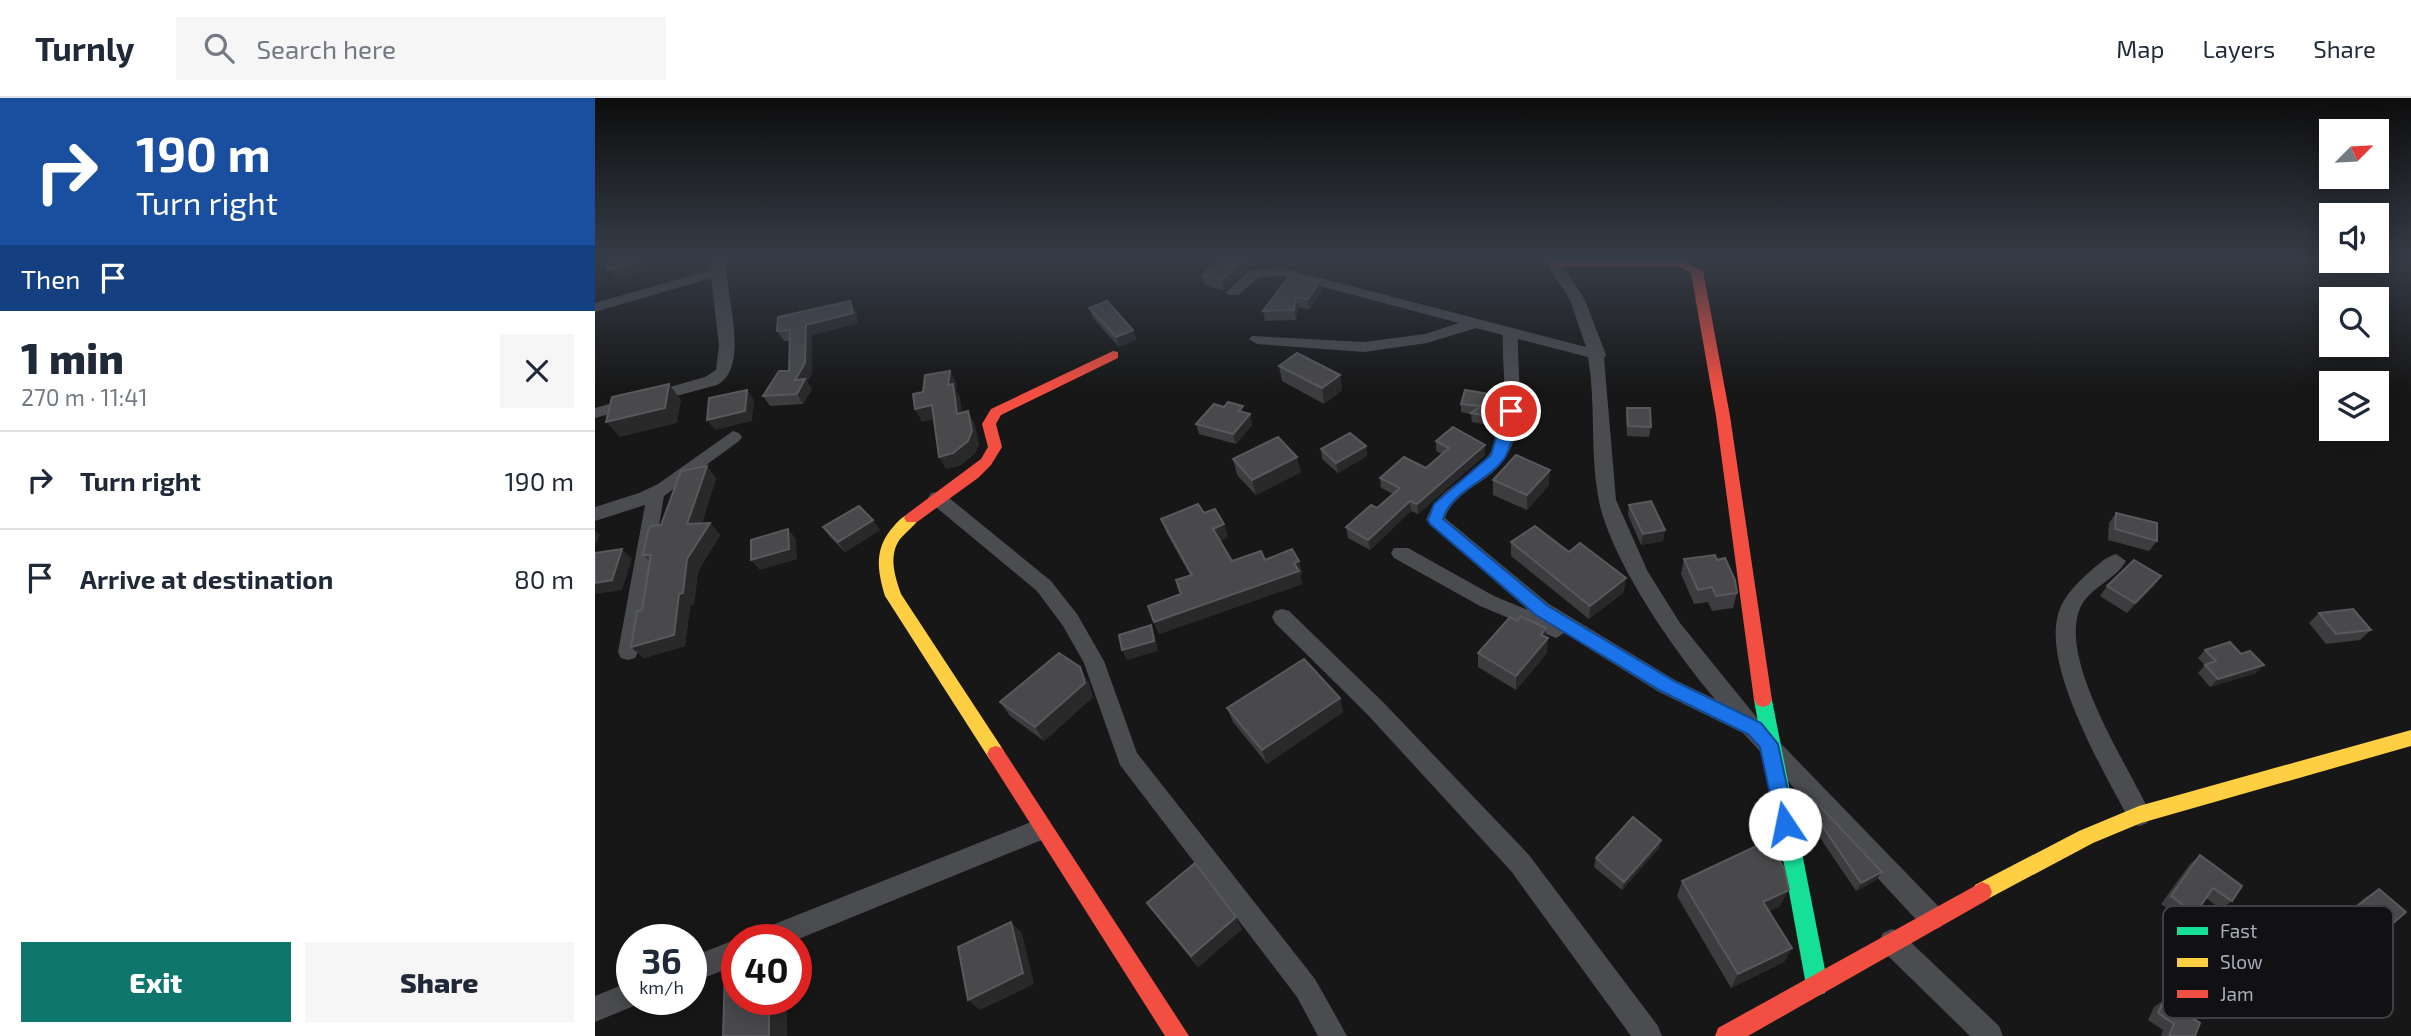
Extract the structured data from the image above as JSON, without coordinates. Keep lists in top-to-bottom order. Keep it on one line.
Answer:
{"legend":["Fast","Slow","Jam"],"north":"top right","page":{"header":"Turnly","search":"Search here","nav":["Map","Layers","Share"],"turn":["190 m","Turn right"],"then":"Then","heading":["1 min","270 m · 11:41"],"list":[{"name":"Turn right","value":"190 m"},{"name":"Arrive at destination","value":"80 m"}],"speed":"36 km/h","limit":"40","buttons":["Exit","Share"]}}
